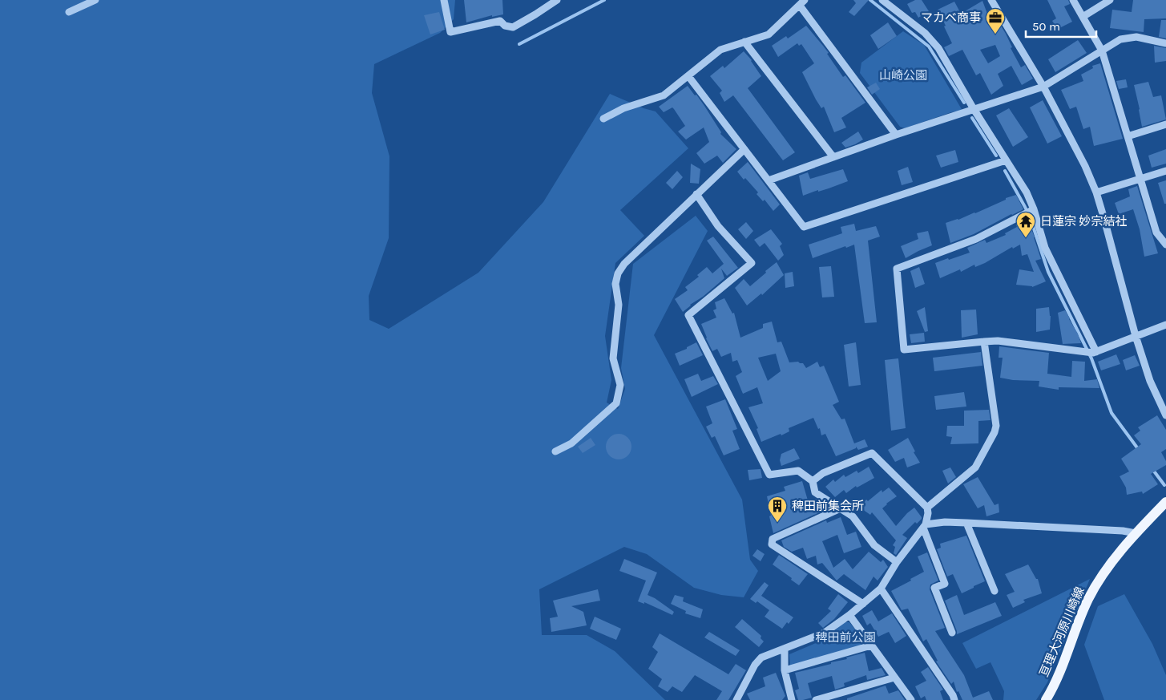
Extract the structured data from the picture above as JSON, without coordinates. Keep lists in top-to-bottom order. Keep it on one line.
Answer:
{"streets":{"main road":["亘理大河原川崎線"]},"parks":["山崎公園","稗田前公園"],"places":{"office":["マカベ商事"],"temple":["日蓮宗 妙宗結社"],"building":["稗田前集会所"]},"scale_bar":"50 m"}
